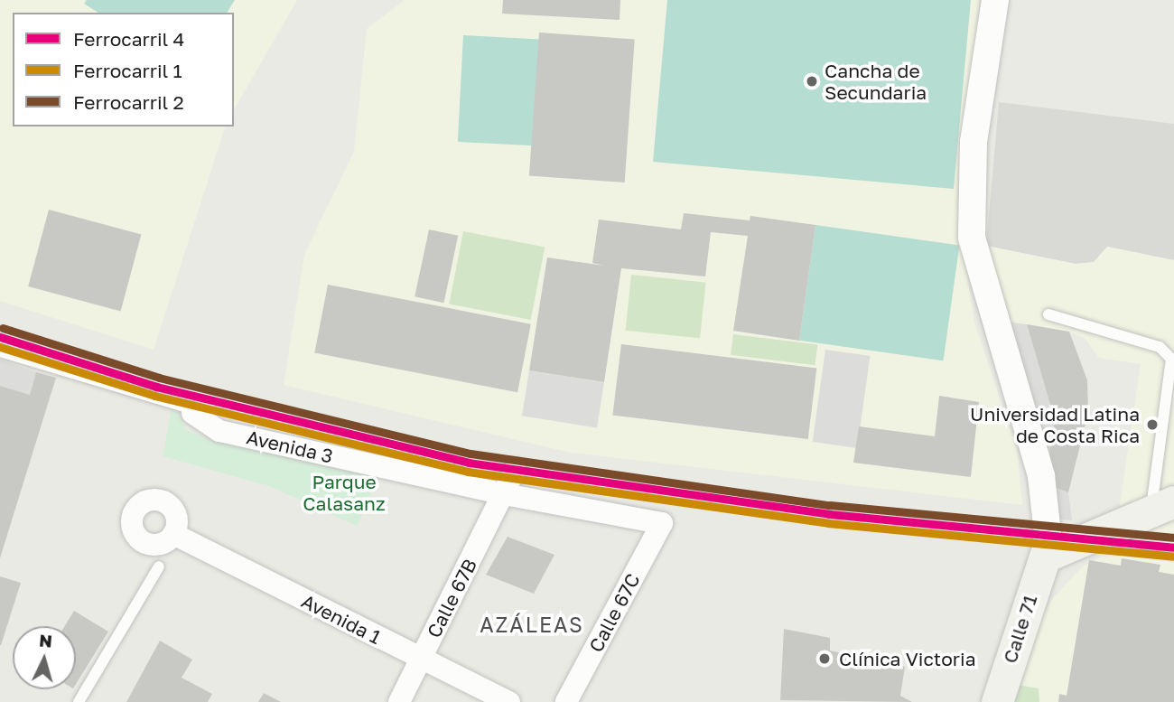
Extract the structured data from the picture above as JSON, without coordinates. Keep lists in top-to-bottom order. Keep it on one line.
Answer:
{"streets":{"main road":["Calle 71"],"street":["Avenida 3","Calle 67B","Calle 67C","Avenida 1"]},"crossings":[["Avenida 3","Calle 67B"],["Avenida 3","Calle 67C"],["Calle 67B","Avenida 1"]],"districts":["AZÁLEAS"],"parks":["Parque Calasanz"],"places":["Cancha de Secundaria","Universidad Latina de Costa Rica","Clínica Victoria"],"lines":["rail line 2","rail line 4","rail line 1"],"legend":["Ferrocarril 4","Ferrocarril 1","Ferrocarril 2"],"north":"top"}
